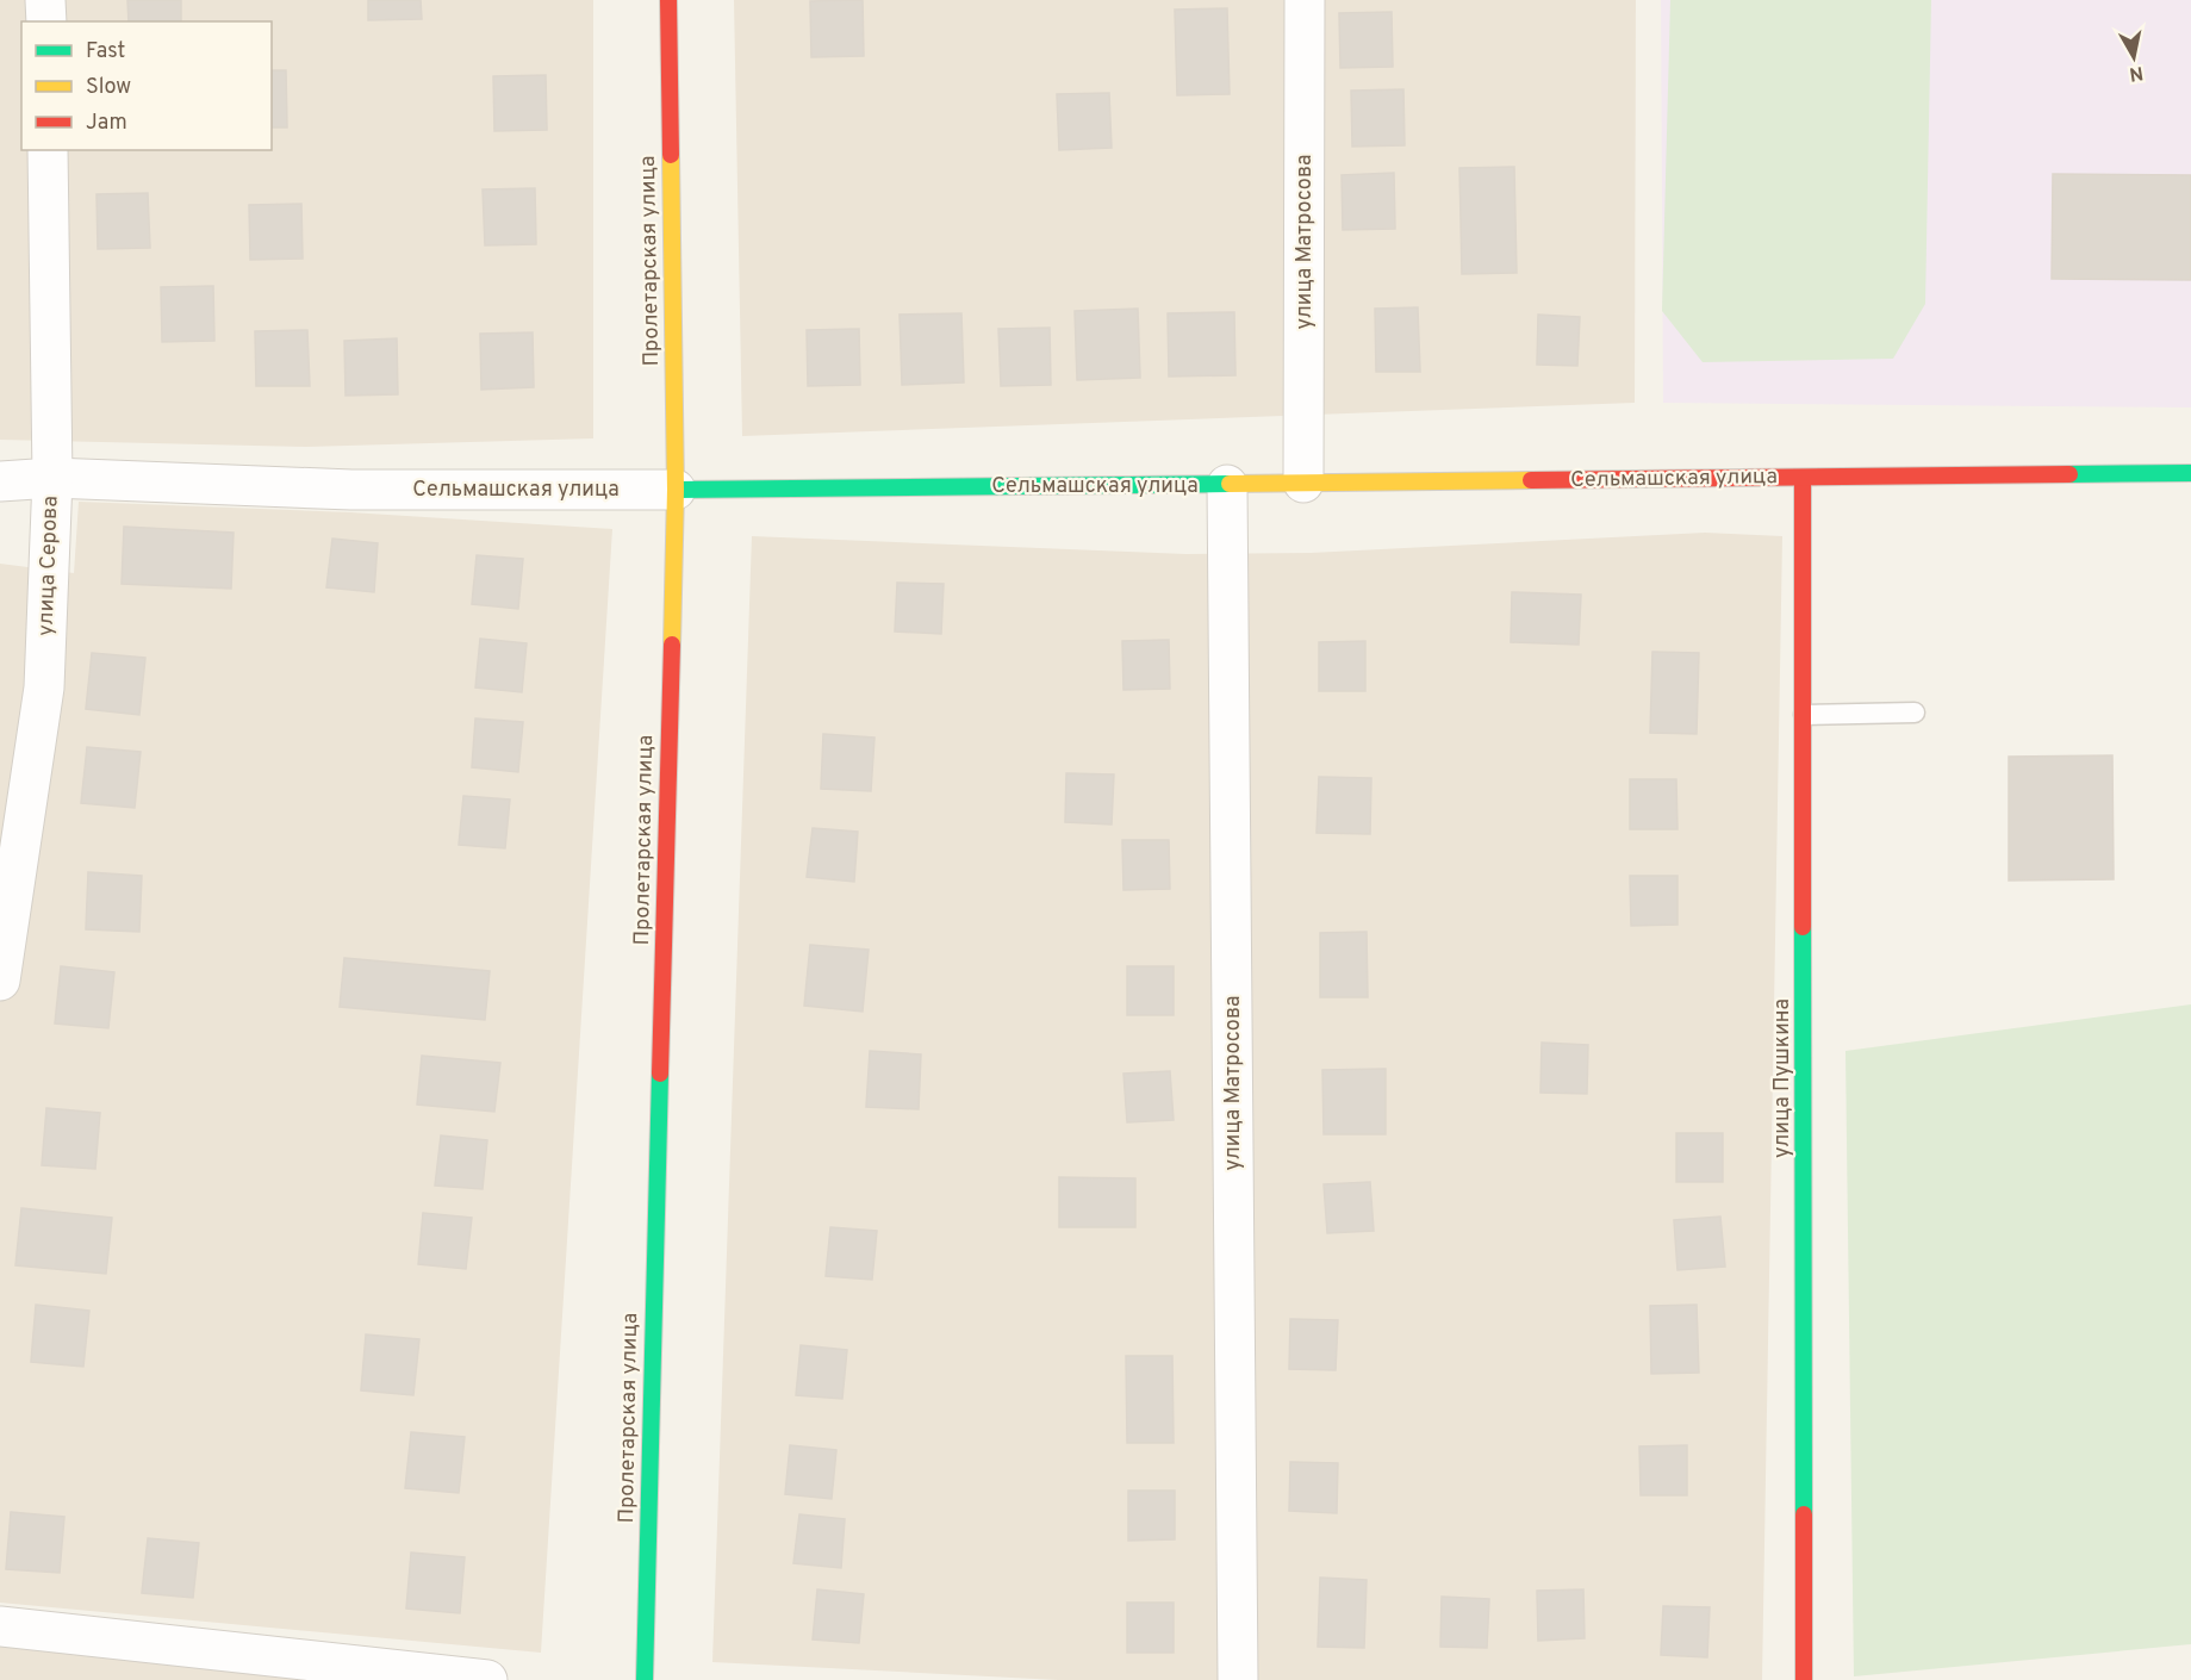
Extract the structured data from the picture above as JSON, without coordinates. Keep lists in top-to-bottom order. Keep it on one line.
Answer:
{"streets":{"main road":["Пролетарская улица","Сельмашская улица","улица Пушкина"],"street":["улица Матросова","улица Серова"]},"crossings":[["улица Матросова","Сельмашская улица"],["Пролетарская улица","Сельмашская улица"],["Сельмашская улица","улица Серова"],["Сельмашская улица","улица Пушкина"]],"legend":["Fast","Slow","Jam"],"north":"bottom"}
